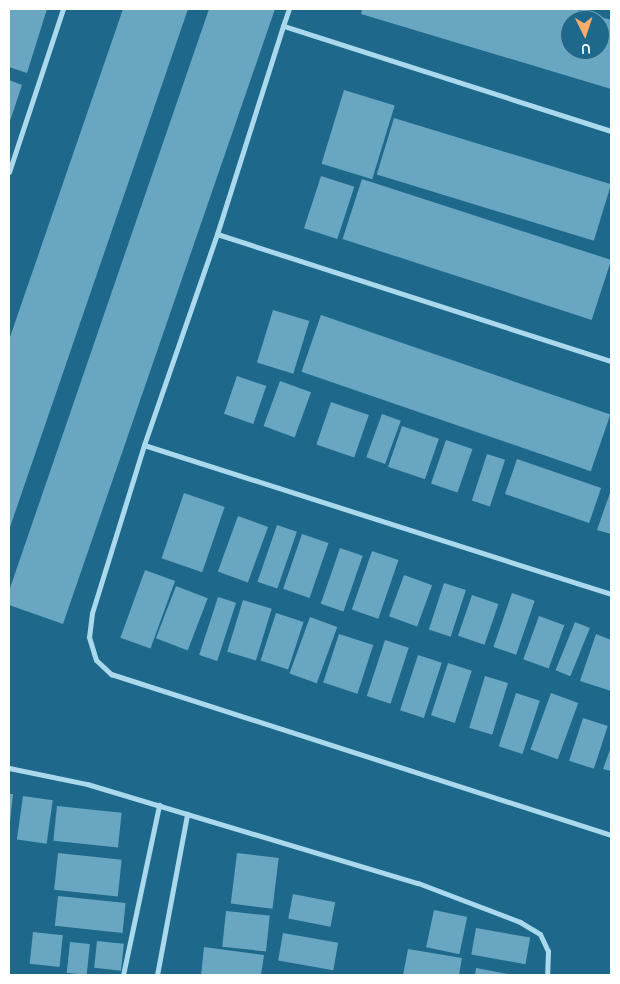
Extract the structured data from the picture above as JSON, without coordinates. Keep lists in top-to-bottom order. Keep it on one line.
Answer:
{"north":"bottom"}
